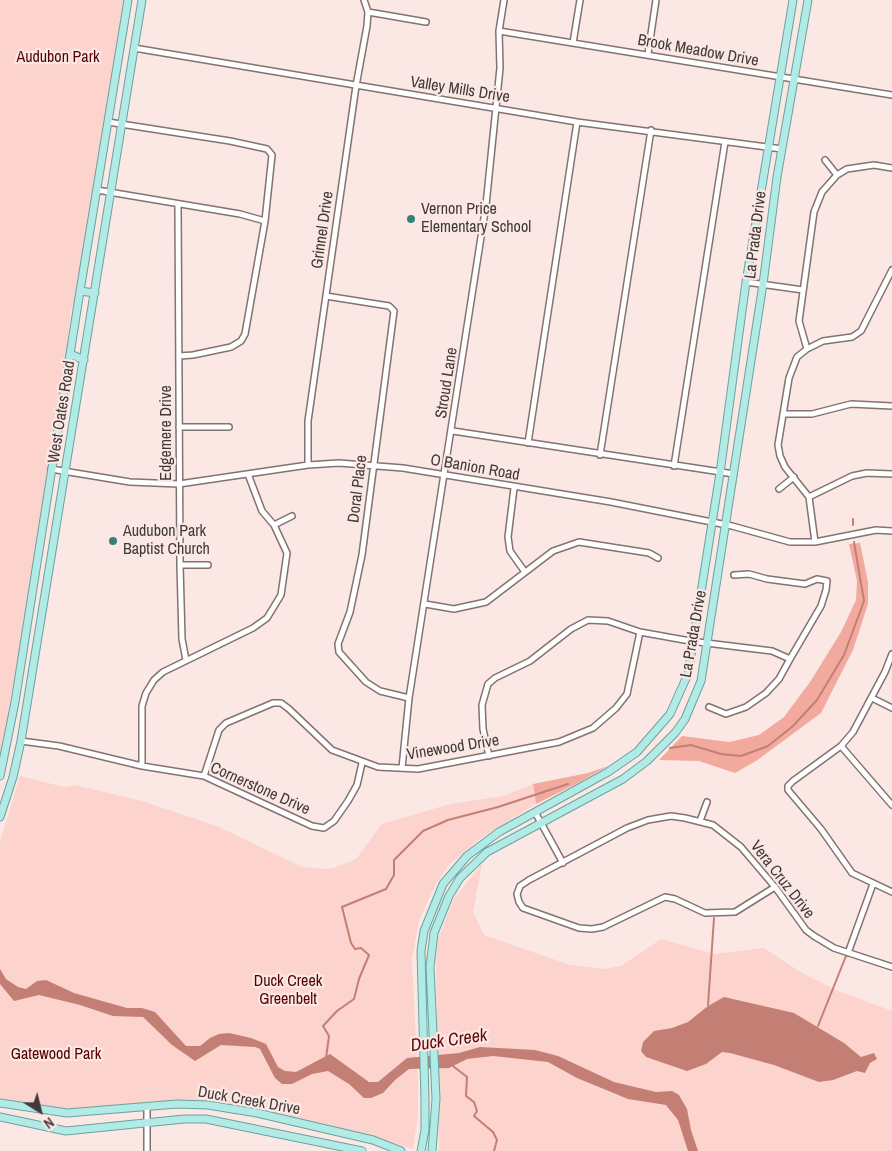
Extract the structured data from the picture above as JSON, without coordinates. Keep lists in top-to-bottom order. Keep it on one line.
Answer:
{"streets":{"main road":["La Prada Drive","West Oates Road","Duck Creek Drive"],"street":["Brook Meadow Drive","Valley Mills Drive","Grinnel Drive","Stroud Lane","Edgemere Drive","O Banion Road","Doral Place","Vinewood Drive","Cornerstone Drive","Vera Cruz Drive"]},"crossings":[["Brook Meadow Drive","La Prada Drive"],["Brook Meadow Drive","Stroud Lane"],["Valley Mills Drive","Grinnel Drive"],["Valley Mills Drive","La Prada Drive"],["Valley Mills Drive","Stroud Lane"],["Valley Mills Drive","West Oates Road"],["Grinnel Drive","O Banion Road"],["Grinnel Drive","Doral Place"],["La Prada Drive","O Banion Road"],["Stroud Lane","O Banion Road"],["Stroud Lane","Doral Place"],["Stroud Lane","Vinewood Drive"],["West Oates Road","O Banion Road"],["West Oates Road","Cornerstone Drive"],["Edgemere Drive","O Banion Road"],["O Banion Road","Doral Place"],["Vinewood Drive","Cornerstone Drive"]],"water":["Duck Creek"],"parks":["Audubon Park","Duck Creek Greenbelt","Gatewood Park"],"places":["Vernon Price Elementary School","Audubon Park Baptist Church"],"north":"bottom right"}
